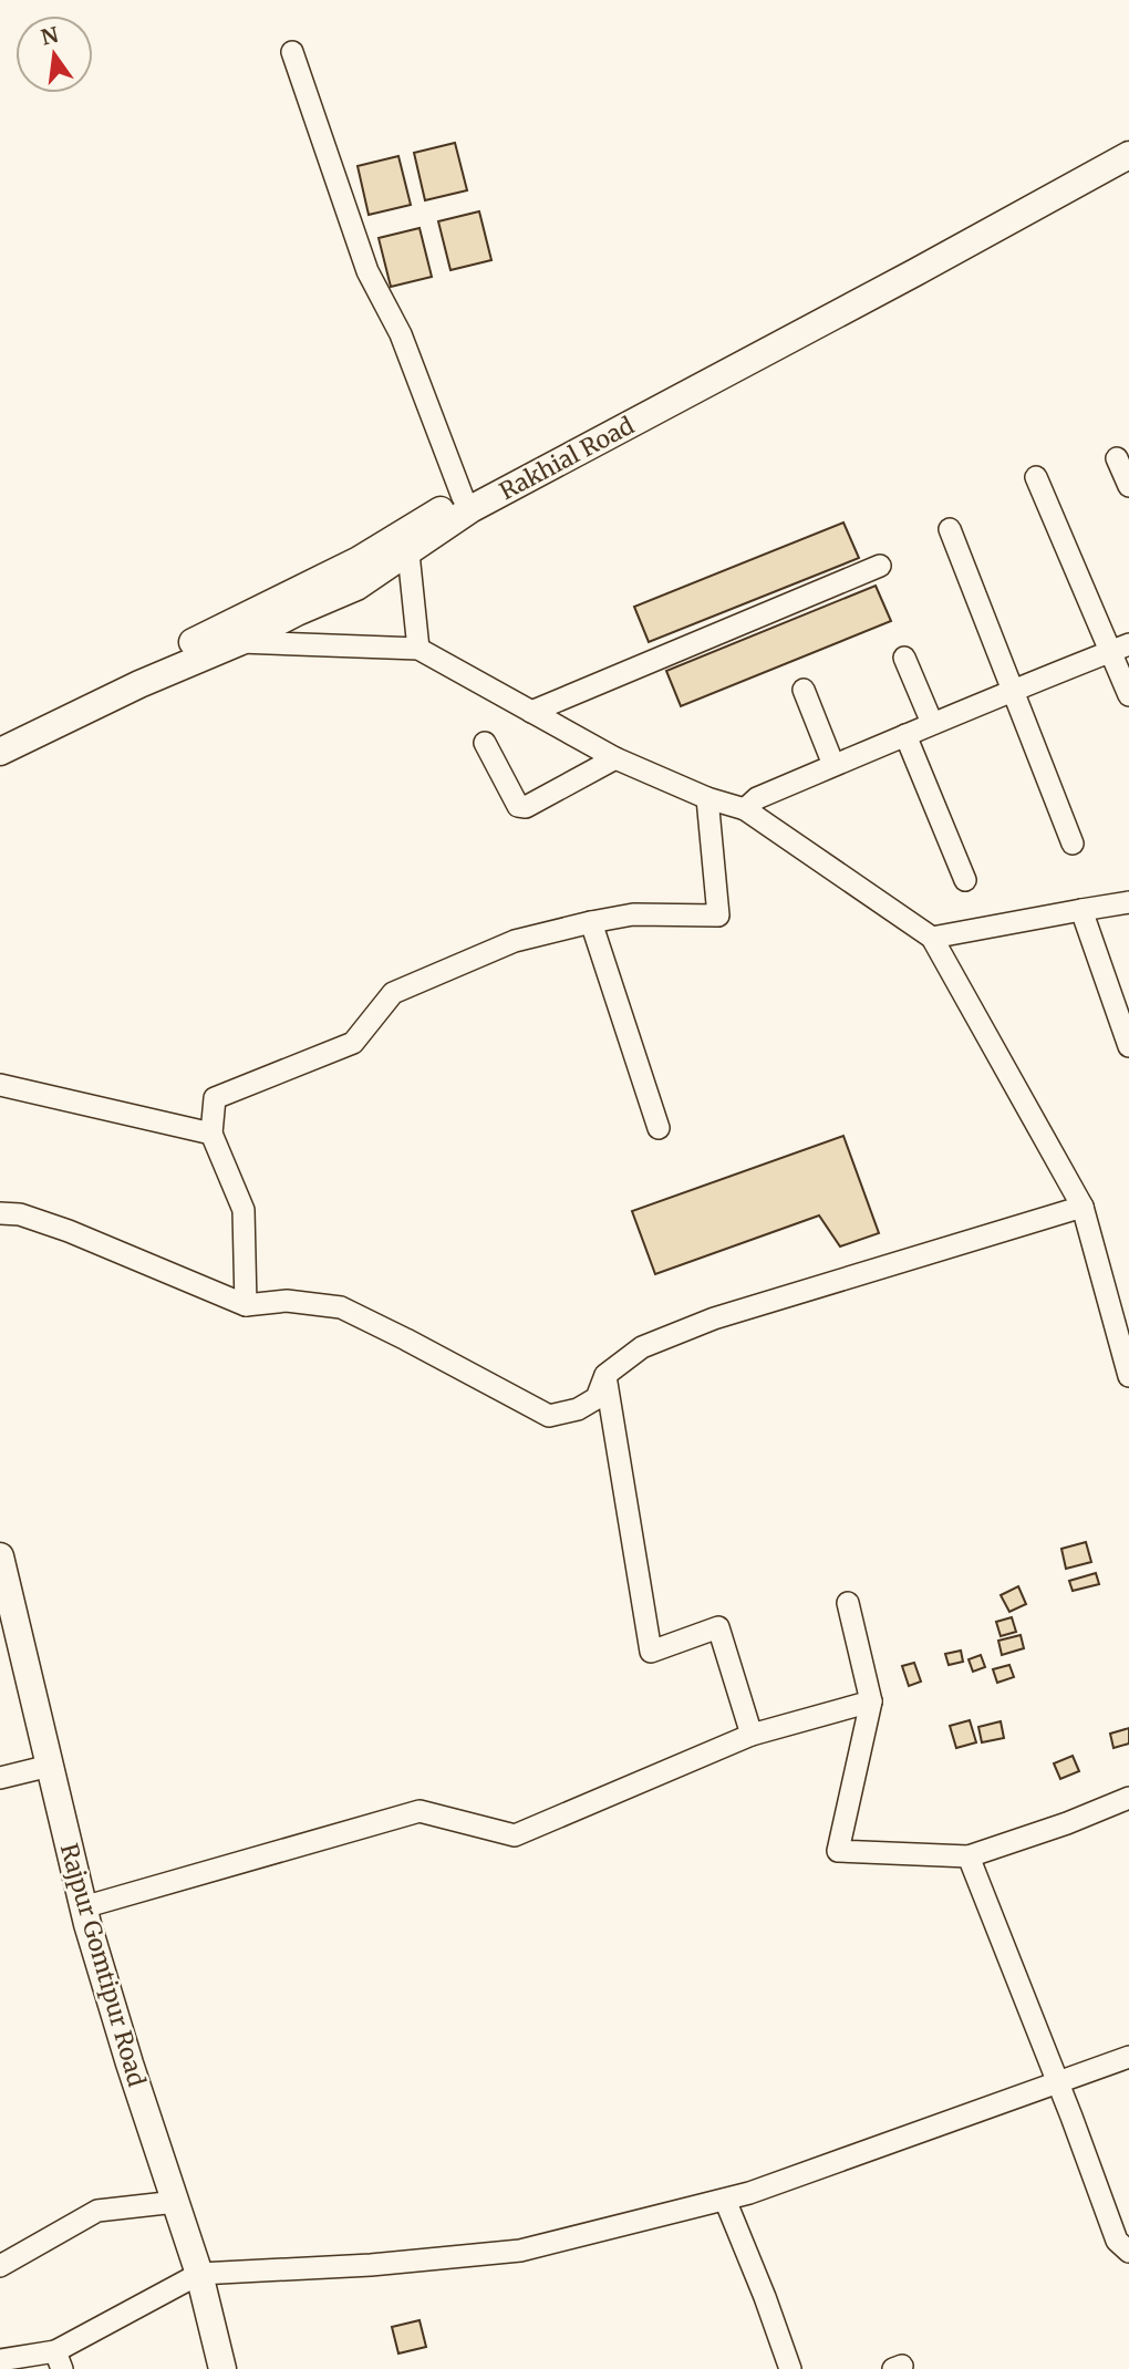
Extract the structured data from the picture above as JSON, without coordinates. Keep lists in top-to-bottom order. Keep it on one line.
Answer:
{"streets":{"main road":["Rakhial Road","Rajpur Gomtipur Road"]},"north":"top"}
